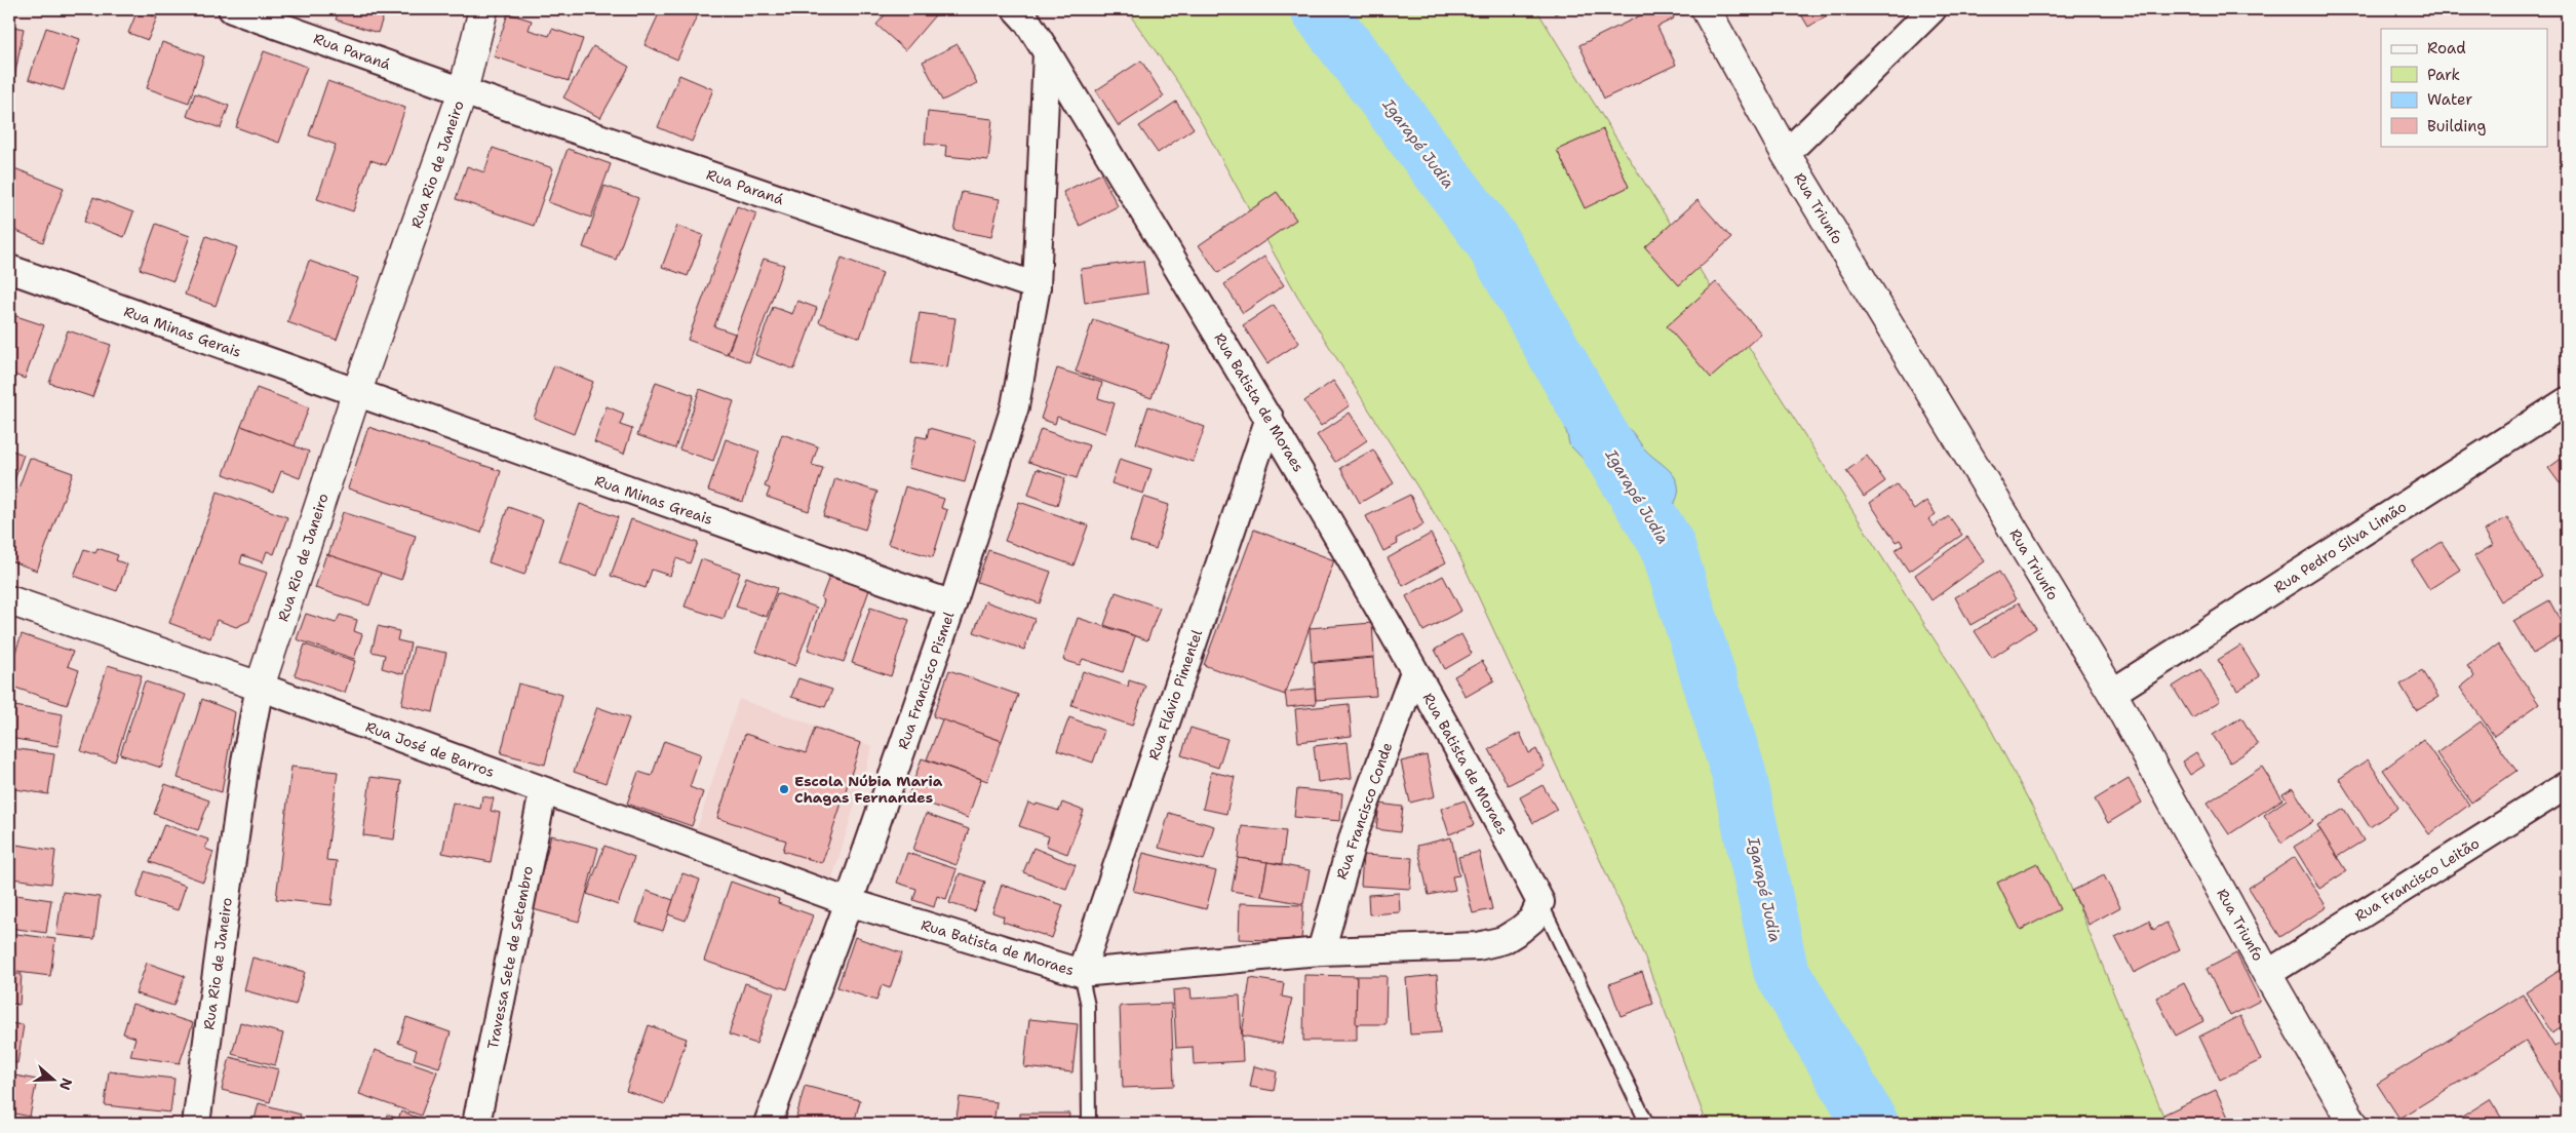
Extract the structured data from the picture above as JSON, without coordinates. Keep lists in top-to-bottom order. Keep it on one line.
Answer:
{"streets":{"street":["Rua Paraná","Rua Rio de Janeiro","Rua Triunfo","Rua Minas Gerais","Rua Batista de Moraes","Rua Minas Greais","Rua Pedro Silva Limão","Rua Francisco Pismel","Rua Flávio Pimentel","Rua José de Barros","Rua Francisco Conde","Rua Francisco Leitão","Travessa Sete de Setembro"]},"crossings":[["Rua Paraná","Rua Rio de Janeiro"],["Rua Paraná","Rua Francisco Pismel"],["Rua Rio de Janeiro","Rua Minas Gerais"],["Rua Rio de Janeiro","Rua Minas Greais"],["Rua Rio de Janeiro","Rua José de Barros"],["Rua Triunfo","Rua Pedro Silva Limão"],["Rua Triunfo","Rua Francisco Leitão"],["Rua Minas Gerais","Rua Minas Greais"],["Rua Batista de Moraes","Rua Francisco Pismel"],["Rua Batista de Moraes","Rua Flávio Pimentel"],["Rua Batista de Moraes","Rua José de Barros"],["Rua Batista de Moraes","Rua Francisco Conde"],["Rua Minas Greais","Rua Francisco Pismel"],["Rua Francisco Pismel","Rua José de Barros"],["Rua José de Barros","Travessa Sete de Setembro"]],"water":["Igarapé Judia"],"places":["Escola Núbia Maria Chagas Fernandes"],"legend":["Road","Park","Water","Building"],"north":"right"}
